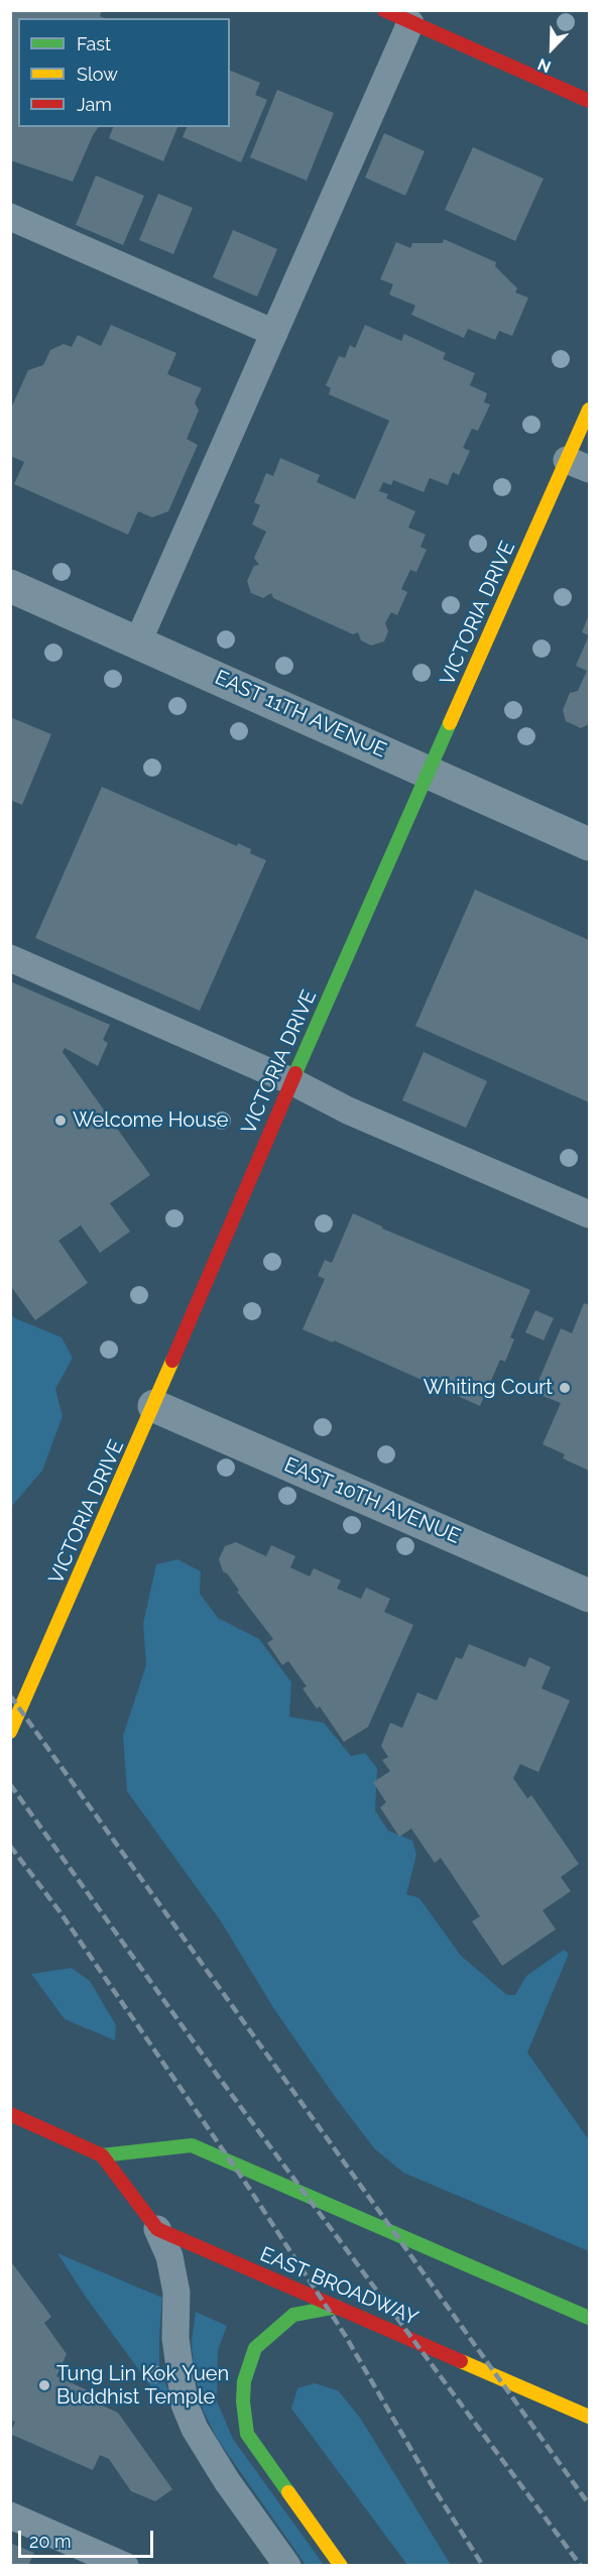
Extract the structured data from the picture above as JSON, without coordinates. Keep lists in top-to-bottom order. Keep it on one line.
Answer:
{"streets":{"street":["VICTORIA DRIVE","EAST 11TH AVENUE","EAST 10TH AVENUE","EAST BROADWAY"]},"crossings":[["VICTORIA DRIVE","EAST 11TH AVENUE"],["VICTORIA DRIVE","EAST 10TH AVENUE"]],"places":["Welcome House","Whiting Court","Tung Lin Kok Yuen Buddhist Temple"],"legend":["Fast","Slow","Jam"],"scale_bar":"20 m","north":"bottom left"}
